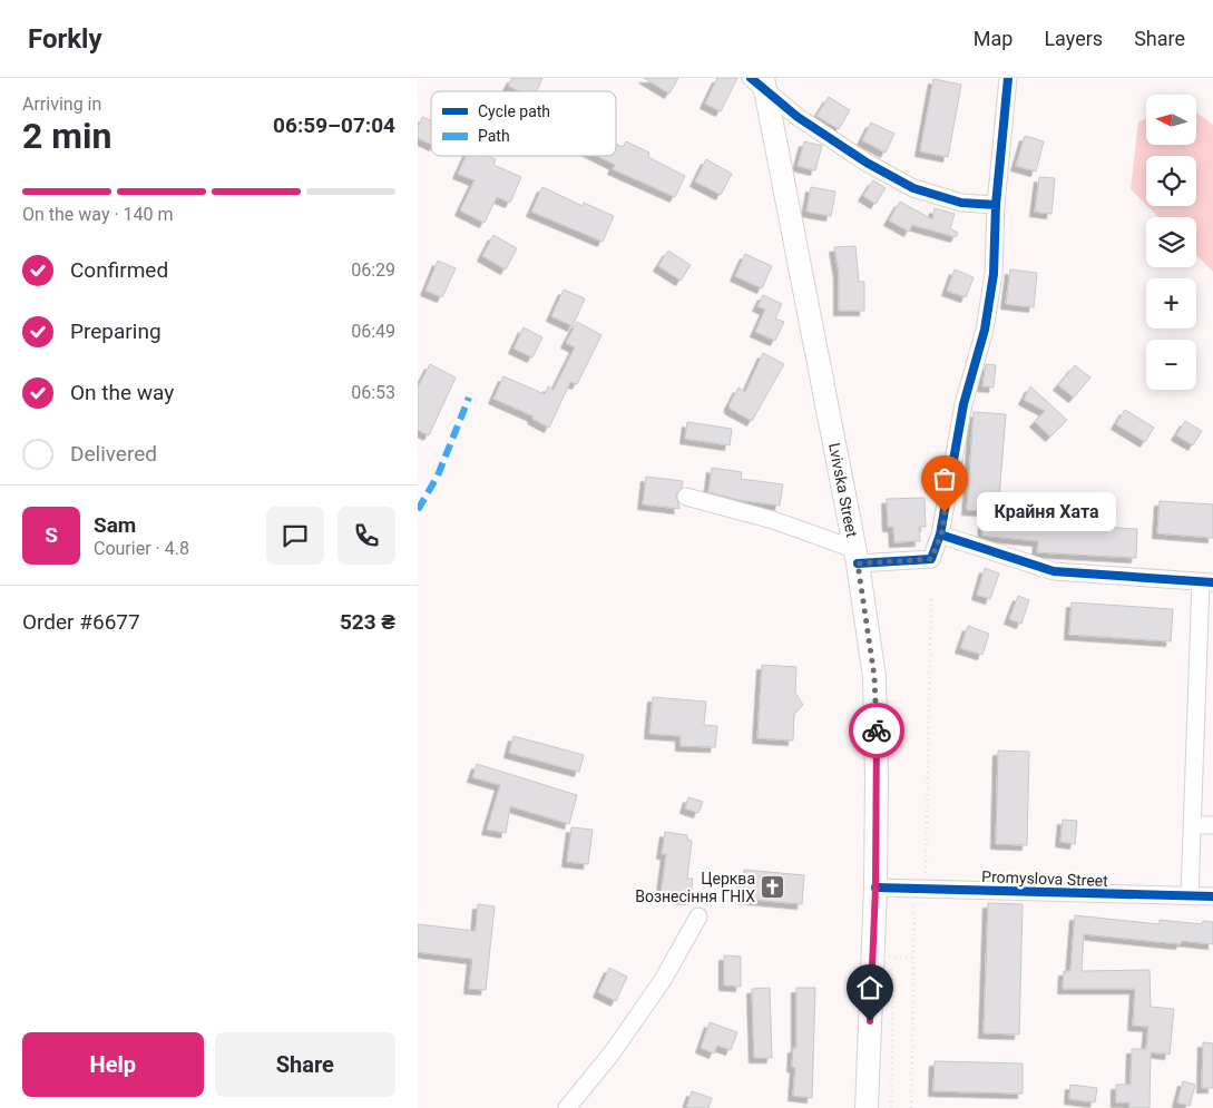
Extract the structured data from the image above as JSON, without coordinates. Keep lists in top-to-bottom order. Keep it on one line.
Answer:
{"streets":{"main road":["Lvivska Street"],"street":["Promyslova Street"]},"crossings":[["Lvivska Street","Promyslova Street"]],"places":{"other":["Крайня Хата"],"church":["Церква Вознесіння ГНІХ"]},"legend":["Cycle path","Path"],"north":"left","page":{"header":"Forkly","nav":["Map","Layers","Share"],"heading":["2 min","Arriving in","06:59–07:04"],"panel":["Sam","Courier · 4.8","Order #6677","523 ₴"],"map_buttons":["+","−"],"bar":"On the way · 140 m","list":[["Confirmed","06:29"],["Preparing","06:49"],["On the way","06:53"],"Delivered"],"bubble":"Крайня Хата","round":"S","buttons":["Help","Share"]}}
